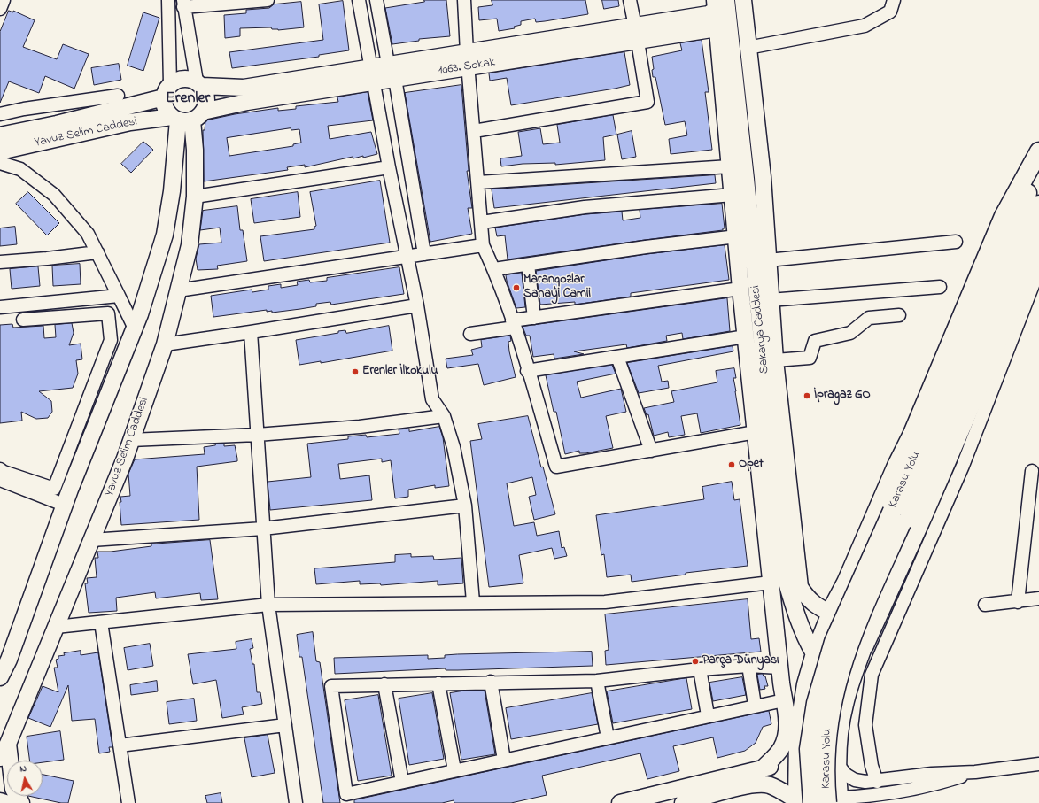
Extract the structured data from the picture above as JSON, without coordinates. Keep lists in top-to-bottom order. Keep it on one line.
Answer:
{"streets":{"highway":["Karasu Yolu"],"main road":["1063. Sokak","Yavuz Selim Caddesi","Sakarya Caddesi"]},"crossings":[["1063. Sokak","Yavuz Selim Caddesi"],["1063. Sokak","Sakarya Caddesi"]],"districts":["Erenler"],"places":["Marangozlar Sanayi Camii","Erenler İlkokulu","İpragaz GO","Opet","Parça Dünyası"],"north":"top"}
